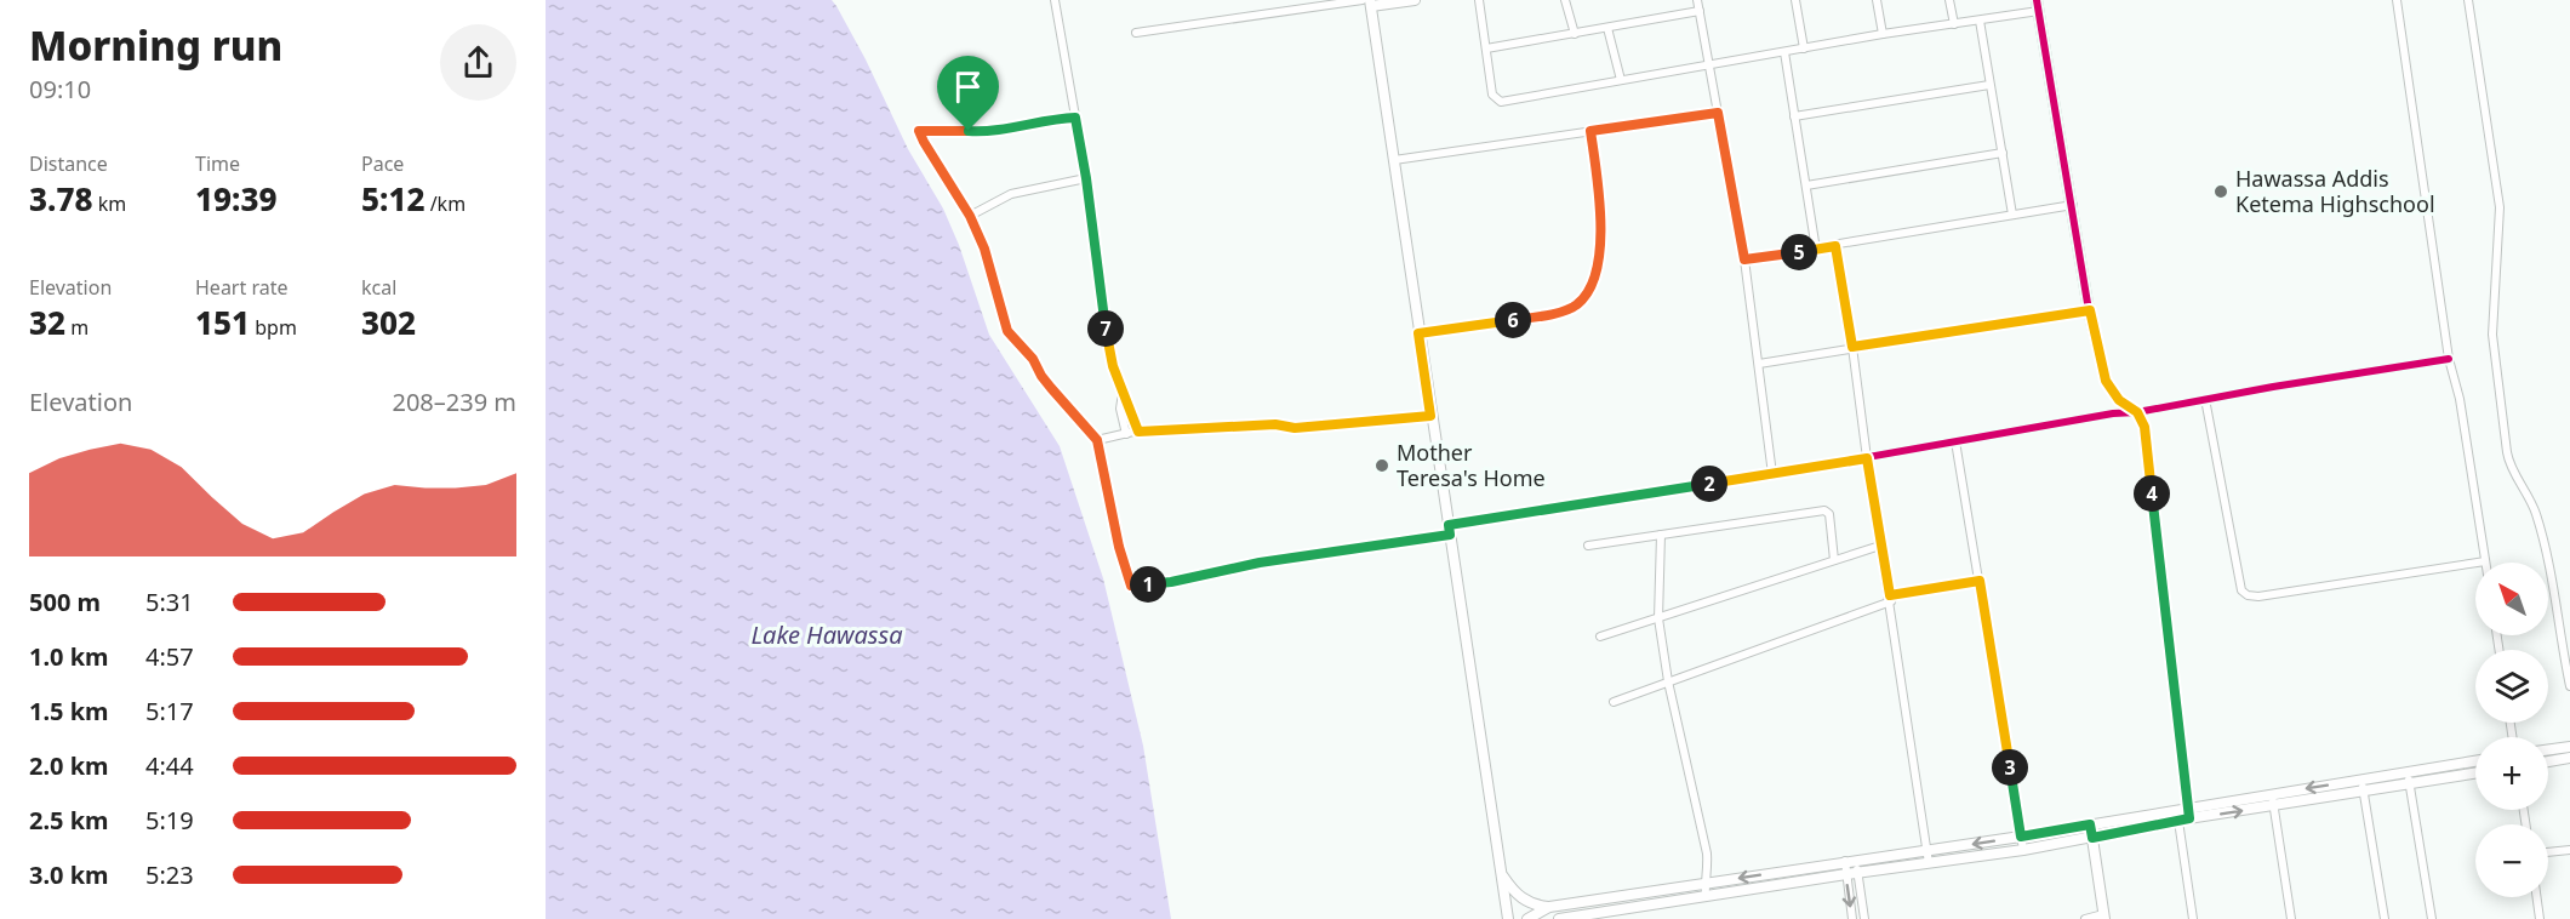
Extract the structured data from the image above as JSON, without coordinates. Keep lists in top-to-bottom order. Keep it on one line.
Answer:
{"water":["Lake Hawassa"],"places":["Hawassa Addis Ketema Highschool","Mother Teresa's Home"],"north":"top left","page":{"heading":["Morning run","09:10"],"stats":[["Distance","3.78 km"],["Time","19:39"],["Pace","5:12 /km"],["Elevation","32 m"],["Heart rate","151 bpm"],["kcal","302"]],"pins":["5","6","7","2","4","1","3"],"chart":["Elevation","208–239 m"],"map_buttons":["+","−"],"list":[{"name":"500 m","note":"5:31"},{"name":"1.0 km","note":"4:57"},{"name":"1.5 km","note":"5:17"},{"name":"2.0 km","note":"4:44"},{"name":"2.5 km","note":"5:19"},{"name":"3.0 km","note":"5:23"}]}}
